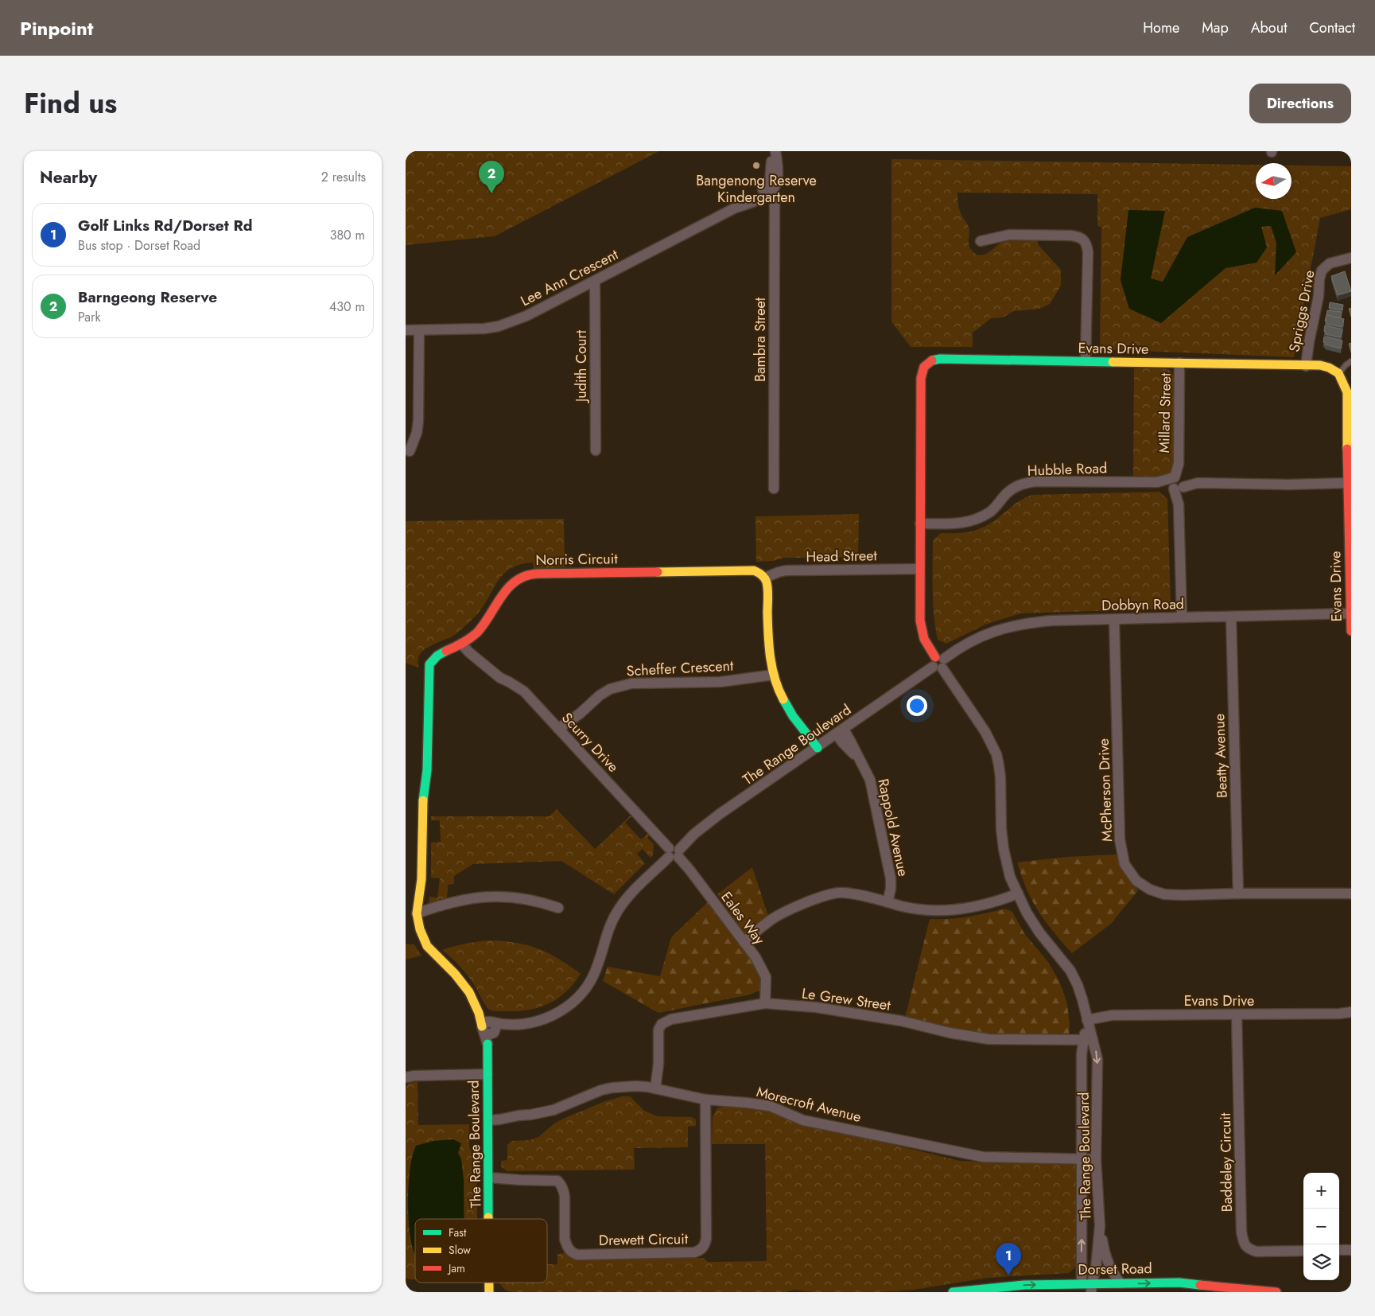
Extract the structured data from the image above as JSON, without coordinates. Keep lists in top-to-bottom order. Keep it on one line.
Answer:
{"streets":{"street":["Lee Ann Crescent","Spriggs Drive","Bambra Street","Evans Drive","Judith Court","Millard Street","Hubble Road","Head Street","Norris Circuit","Dobbyn Road","Scheffer Crescent","Scurry Drive","The Range Boulevard","Beatty Avenue","McPherson Drive","Rappold Avenue","Eales Way","Le Grew Street","Morecroft Avenue","Baddeley Circuit","Drewett Circuit","Dorset Road"]},"crossings":[["Lee Ann Crescent","Bambra Street"],["Lee Ann Crescent","Judith Court"],["Spriggs Drive","Evans Drive"],["Evans Drive","Millard Street"],["Evans Drive","Hubble Road"],["Evans Drive","Head Street"],["Evans Drive","Dobbyn Road"],["Evans Drive","The Range Boulevard"],["Evans Drive","Baddeley Circuit"],["Millard Street","Hubble Road"],["Millard Street","Dobbyn Road"],["Head Street","Norris Circuit"],["Norris Circuit","Scurry Drive"],["Norris Circuit","The Range Boulevard"],["Dobbyn Road","The Range Boulevard"],["Dobbyn Road","Beatty Avenue"],["Dobbyn Road","McPherson Drive"],["Scheffer Crescent","Scurry Drive"],["Scurry Drive","The Range Boulevard"],["Scurry Drive","Eales Way"],["The Range Boulevard","Rappold Avenue"],["The Range Boulevard","Eales Way"],["The Range Boulevard","Le Grew Street"],["The Range Boulevard","Morecroft Avenue"],["The Range Boulevard","Drewett Circuit"],["The Range Boulevard","Dorset Road"],["Beatty Avenue","McPherson Drive"],["Eales Way","Le Grew Street"],["Le Grew Street","Morecroft Avenue"],["Morecroft Avenue","Drewett Circuit"]],"one_way":["Dorset Road"],"places":["Bangenong Reserve Kindergarten"],"legend":["Fast","Slow","Jam"],"north":"left","page":{"header":"Pinpoint","nav":["Home","Map","About","Contact"],"title":"Find us","buttons":"Directions","heading":["Nearby","2 results"],"pins":["2","1"],"list":[{"mark":"1","name":"Golf Links Rd/Dorset Rd","note":"Bus stop · Dorset Road","value":"380 m"},{"mark":"2","name":"Barngeong Reserve","note":"Park","value":"430 m"}],"map_buttons":["+","−"]}}
